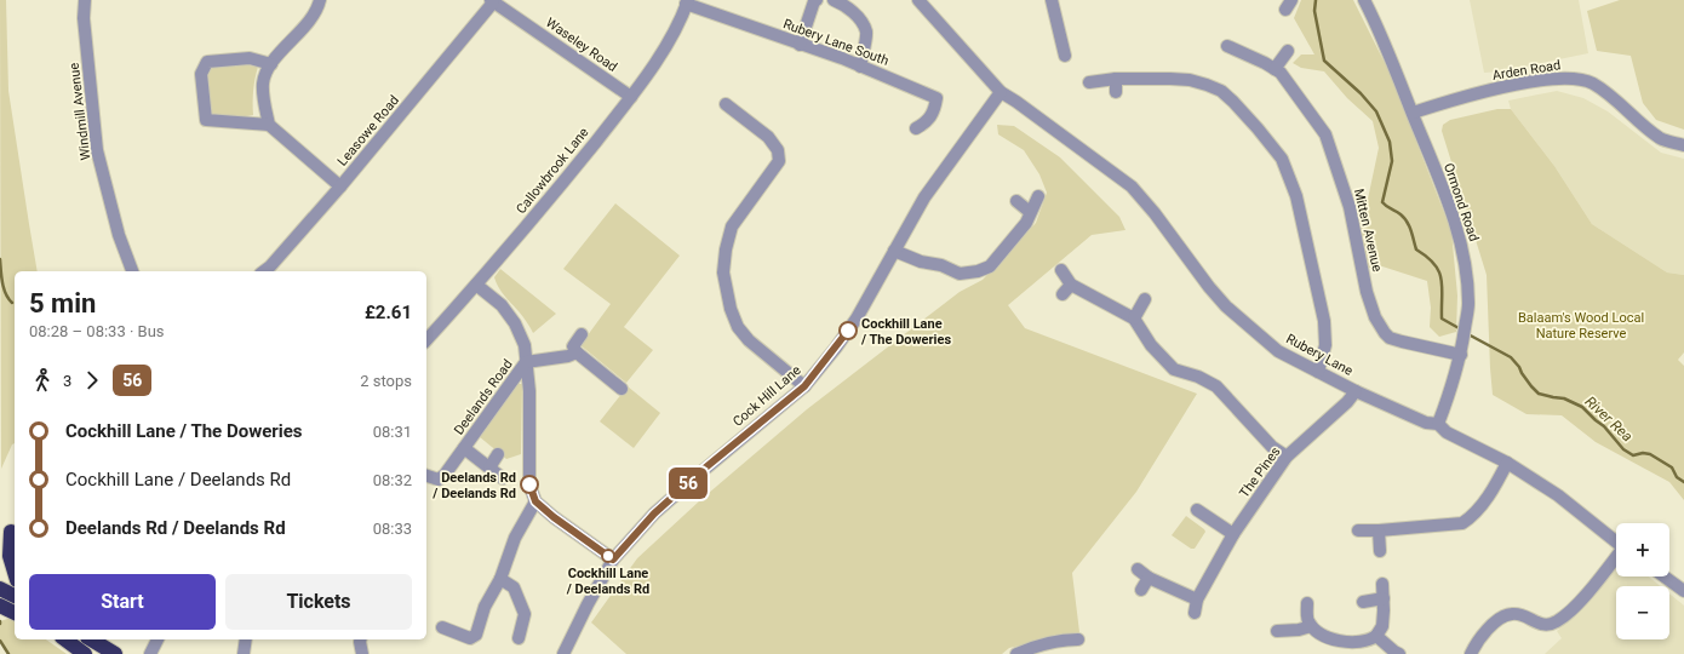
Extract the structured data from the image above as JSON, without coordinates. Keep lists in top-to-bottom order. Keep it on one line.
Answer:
{"streets":{"street":["Rubery Lane South","Waseley Road","Arden Road","Windmill Avenue","Leasowe Road","Callowbrook Lane","Ormond Road","Mitten Avenue","Rubery Lane","Cock Hill Lane","Deelands Road","The Pines"]},"crossings":[["Rubery Lane South","Callowbrook Lane"],["Waseley Road","Leasowe Road"],["Waseley Road","Callowbrook Lane"],["Arden Road","Ormond Road"],["Callowbrook Lane","Deelands Road"],["Ormond Road","Mitten Avenue"],["Ormond Road","Rubery Lane"],["Rubery Lane","Cock Hill Lane"],["Rubery Lane","The Pines"]],"water":["River Rea"],"parks":["Balaam's Wood Local Nature Reserve"],"places":["Cockhill Lane / The Doweries","Deelands Rd / Deelands Rd","Cockhill Lane / Deelands Rd"],"lines":["bus line 56"],"page":{"on_map":"56","heading":["5 min","08:28 – 08:33 · Bus","£2.61"],"legs":["3","56","2 stops"],"list":[{"name":"Cockhill Lane / The Doweries","value":"08:31"},{"name":"Cockhill Lane / Deelands Rd","value":"08:32"},{"name":"Deelands Rd / Deelands Rd","value":"08:33"}],"map_buttons":["+","−"],"buttons":["Start","Tickets"]}}
